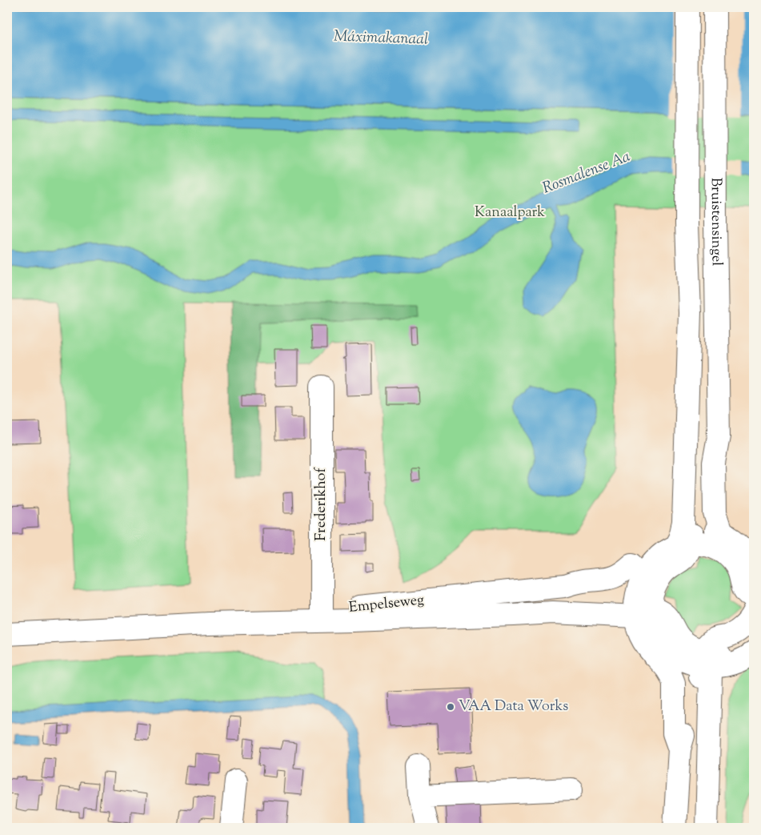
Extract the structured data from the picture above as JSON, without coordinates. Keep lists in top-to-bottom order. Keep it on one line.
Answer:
{"streets":{"main road":["Bruistensingel","Frederikhof","Empelseweg"]},"crossings":[["Frederikhof","Empelseweg"]],"water":["Máximakanaal","Rosmalense Aa"],"parks":["Kanaalpark"],"places":["VAA Data Works"]}
